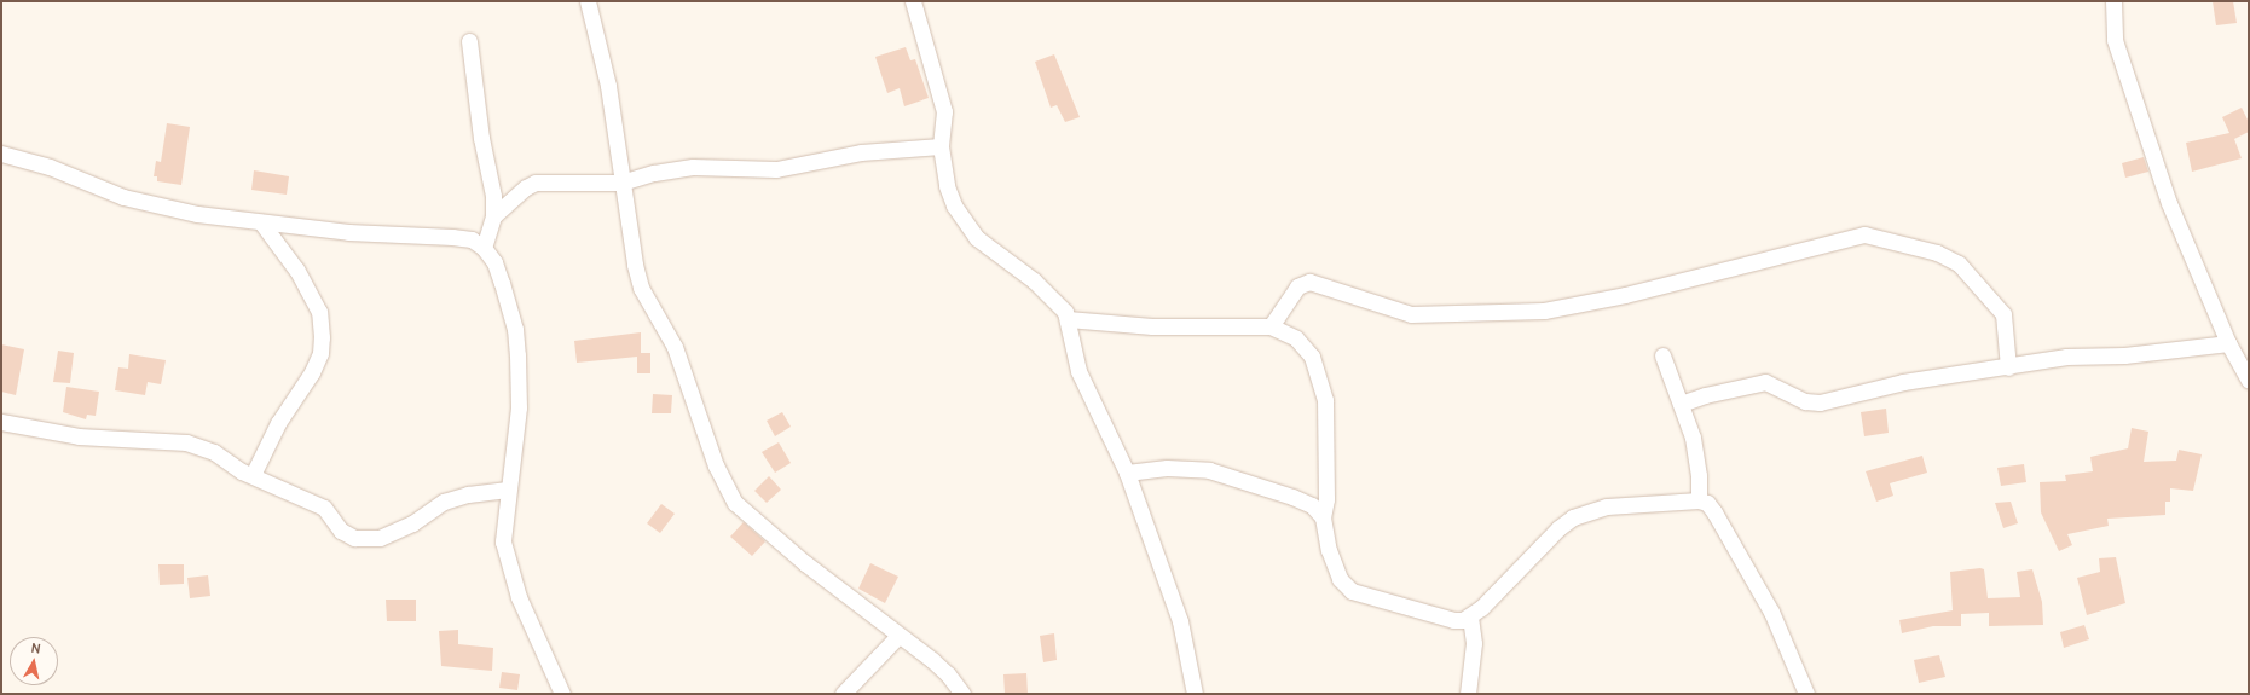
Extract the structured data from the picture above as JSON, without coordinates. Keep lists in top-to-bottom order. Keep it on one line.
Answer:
{"north":"top"}
